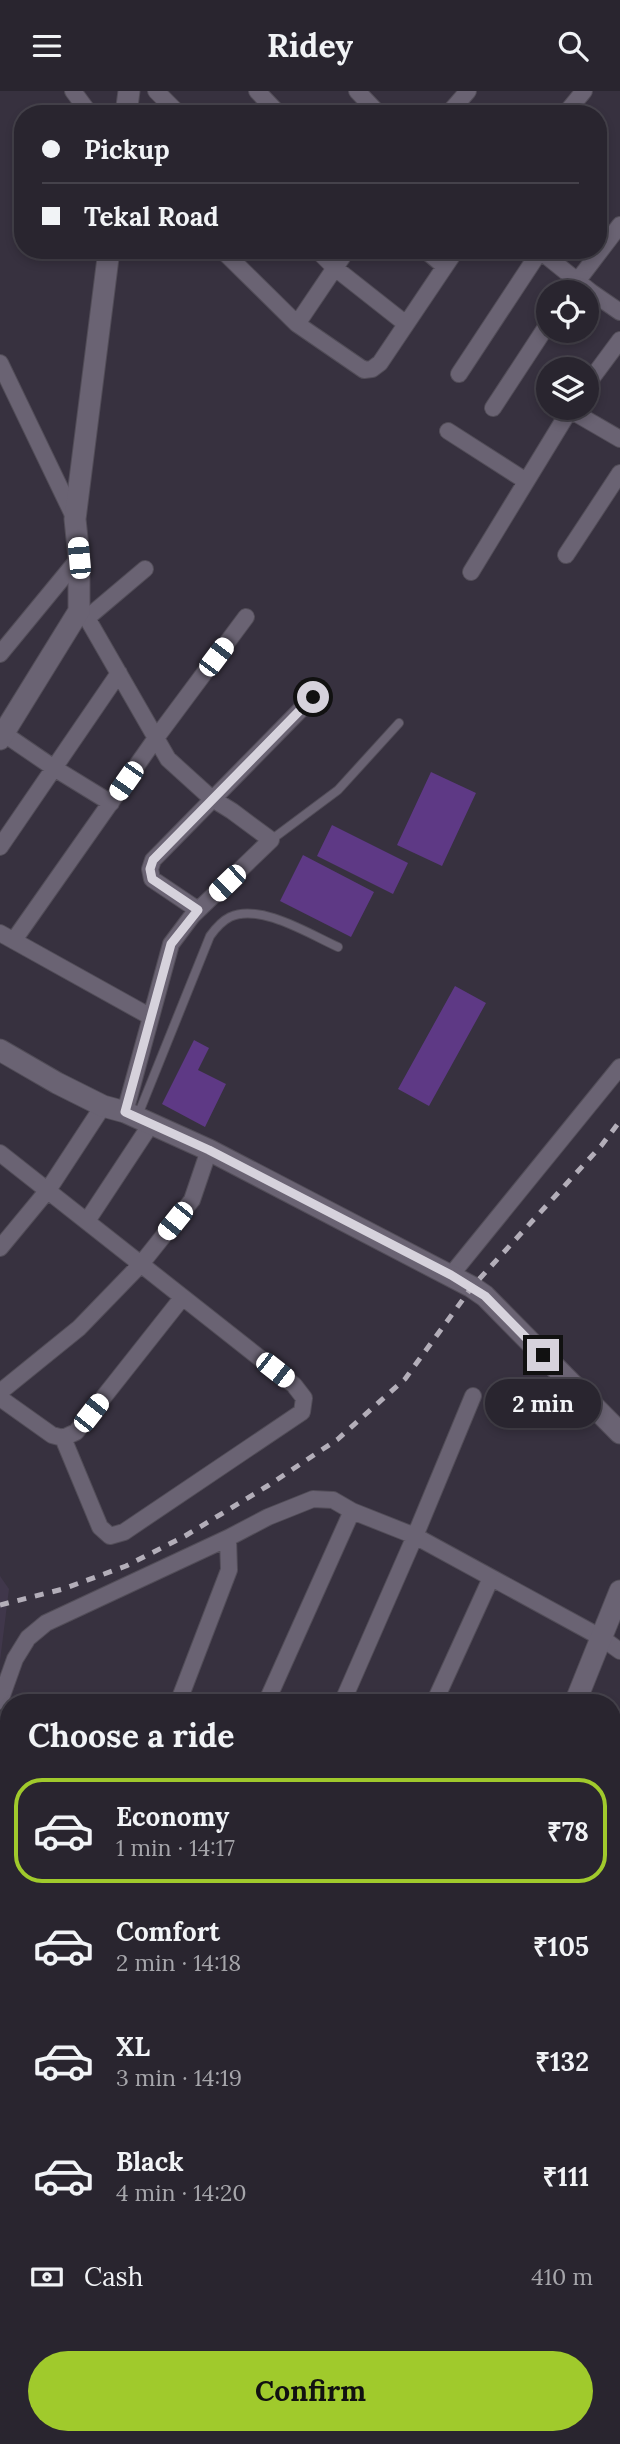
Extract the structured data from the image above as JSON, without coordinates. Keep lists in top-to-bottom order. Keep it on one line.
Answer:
{"page":{"header":"Ridey","banner":["Pickup","Tekal Road"],"bubble":"2 min","heading":"Choose a ride","list":[{"name":"Economy","note":"1 min · 14:17","value":"₹78"},{"name":"Comfort","note":"2 min · 14:18","value":"₹105"},{"name":"XL","note":"3 min · 14:19","value":"₹132"},{"name":"Black","note":"4 min · 14:20","value":"₹111"}],"pay":["Cash","410 m"],"buttons":"Confirm"}}
